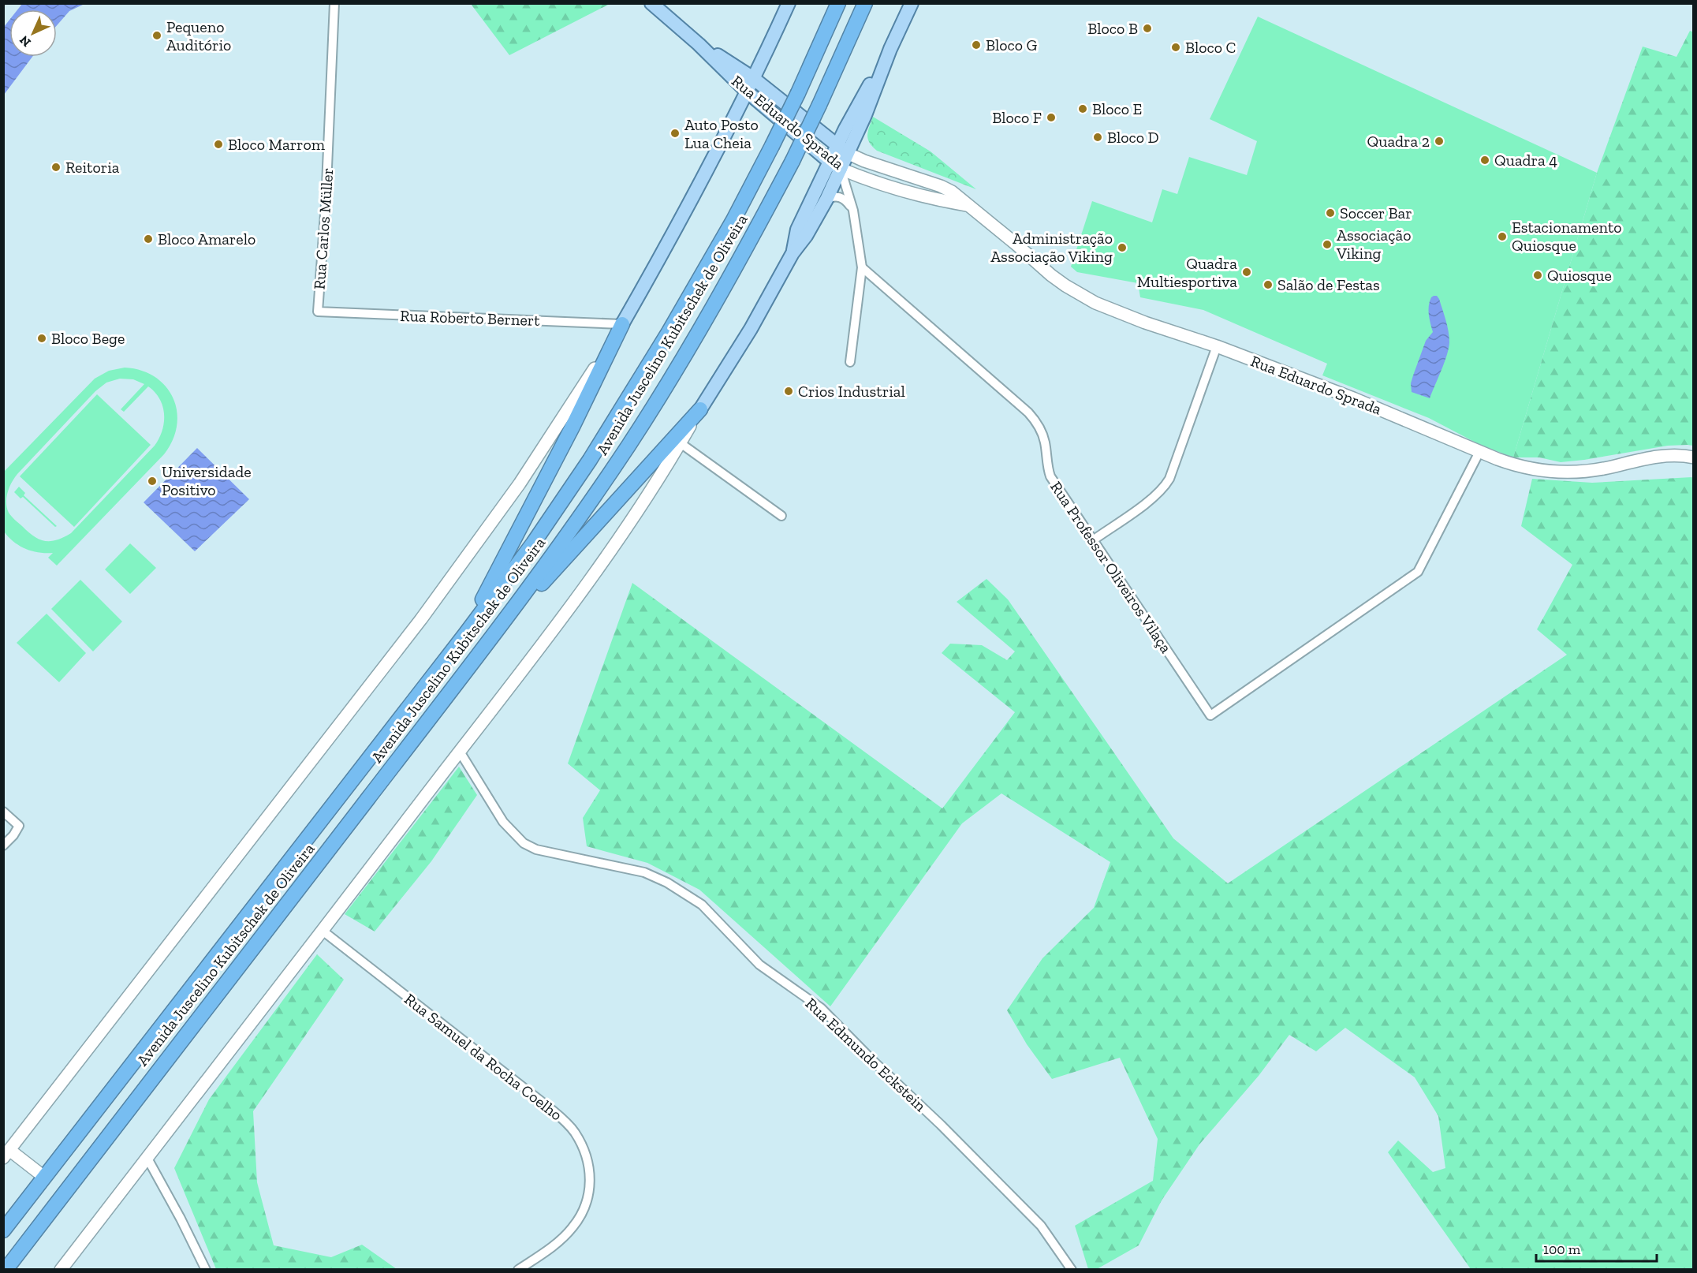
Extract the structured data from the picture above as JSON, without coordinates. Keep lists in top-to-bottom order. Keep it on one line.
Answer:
{"streets":{"highway":["Avenida Juscelino Kubitschek de Oliveira"],"main road":["Rua Eduardo Sprada"],"street":["Rua Carlos Müller","Rua Roberto Bernert","Rua Professor Oliveiros Vilaça","Rua Edmundo Eckstein","Rua Samuel da Rocha Coelho"]},"crossings":[["Rua Eduardo Sprada","Rua Professor Oliveiros Vilaça"],["Rua Carlos Müller","Rua Roberto Bernert"]],"places":["Bloco B","Pequeno Auditório","Bloco G","Bloco C","Bloco E","Bloco F","Auto Posto Lua Cheia","Bloco D","Quadra 2","Bloco Marrom","Quadra 4","Reitoria","Soccer Bar","Estacionamento Quiosque","Bloco Amarelo","Associação Viking","Administração Associação Viking","Quadra Multiesportiva","Quiosque","Salão de Festas","Bloco Bege","Crios Industrial","Universidade Positivo"],"scale_bar":"100 m","north":"bottom left"}
